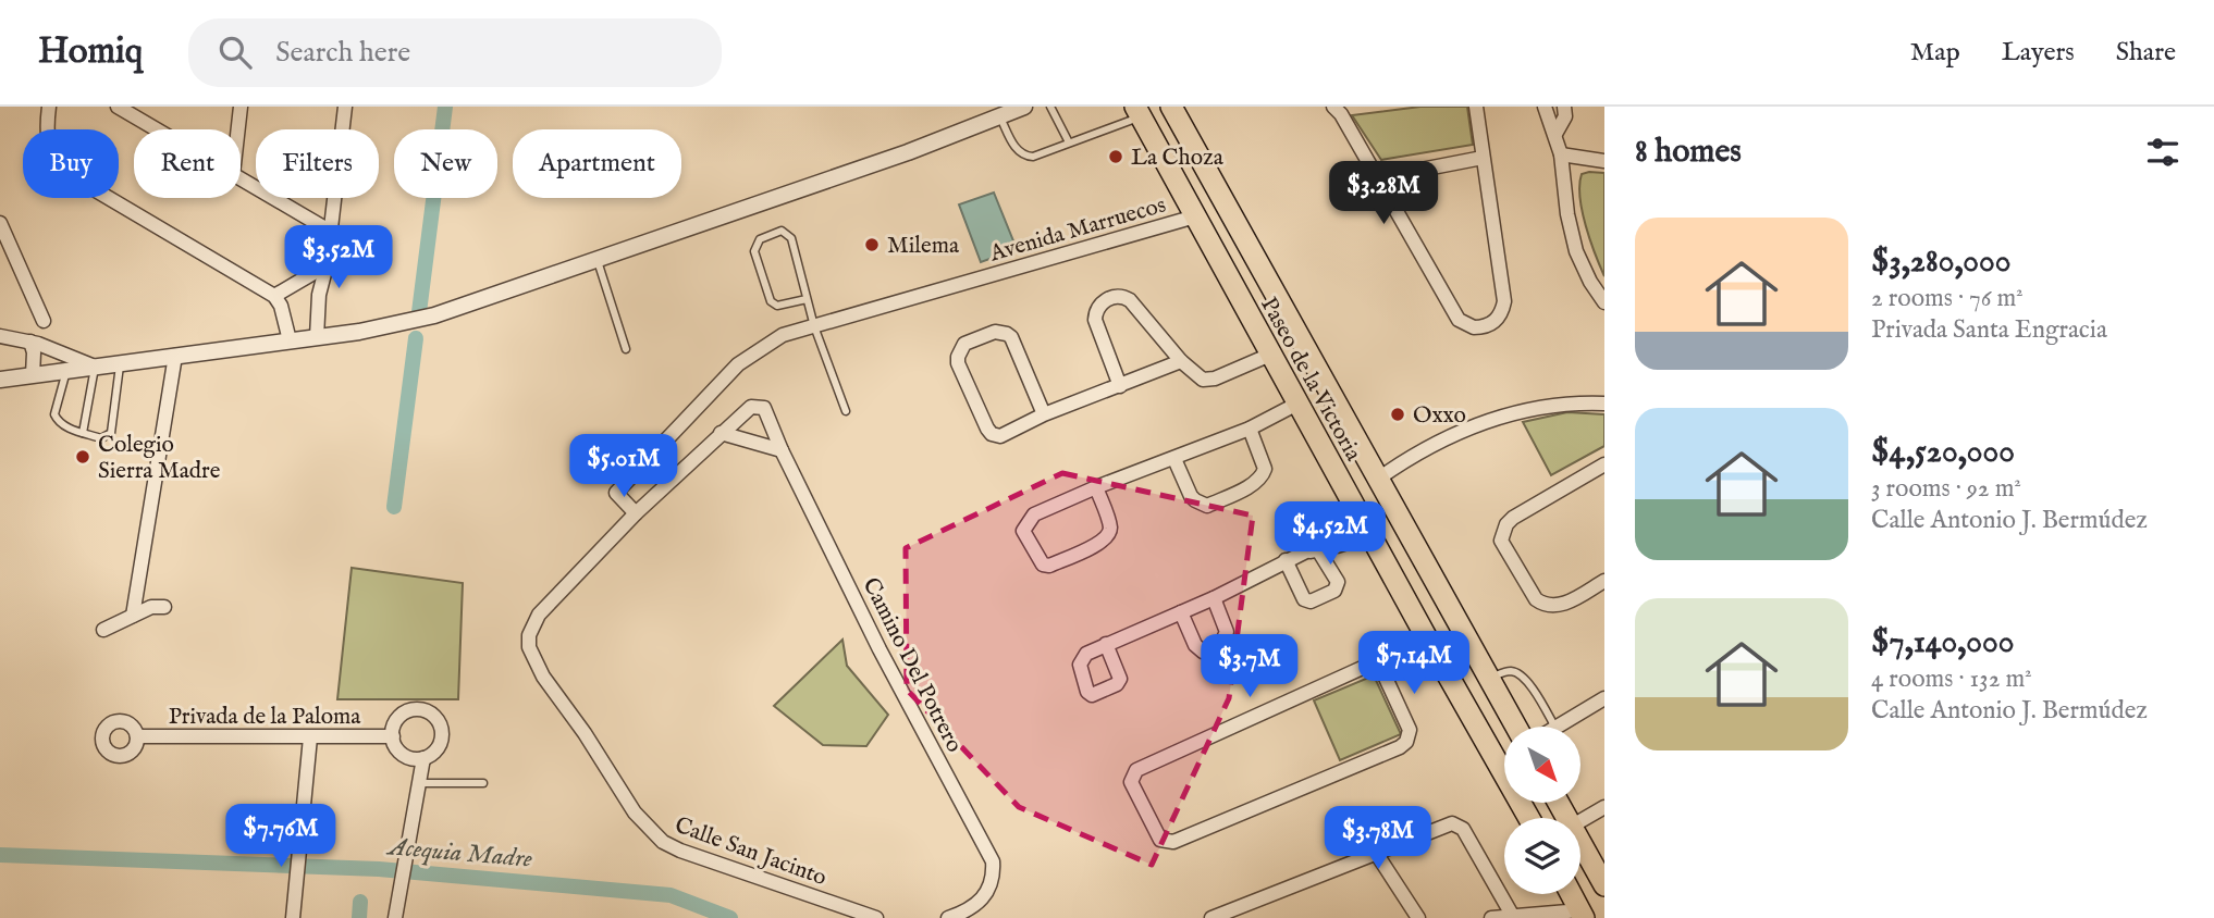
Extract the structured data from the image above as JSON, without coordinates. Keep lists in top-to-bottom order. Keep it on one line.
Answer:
{"streets":{"main road":["Paseo de la Victoria"],"street":["Avenida Marruecos","Camino Del Potrero","Privada de la Paloma","Calle San Jacinto"]},"crossings":[["Avenida Marruecos","Paseo de la Victoria"],["Avenida Marruecos","Calle San Jacinto"]],"water":["Acequia Madre"],"places":["La Choza","Milema","Oxxo","Colegio Sierra Madre"],"north":"bottom right","page":{"header":"Homiq","search":"Search here","nav":["Map","Layers","Share"],"heading":"8 homes","chip":["Buy","Rent","Filters","New","Apartment"],"price":["$3.28M","$3.52M","$5.01M","$4.52M","$7.14M","$3.7M","$7.76M","$3.78M"],"list":[{"name":"$3,280,000","note":"2 rooms · 76 m² · Privada Santa Engracia"},{"name":"$4,520,000","note":"3 rooms · 92 m² · Calle Antonio J. Bermúdez"},{"name":"$7,140,000","note":"4 rooms · 132 m² · Calle Antonio J. Bermúdez"}]}}
